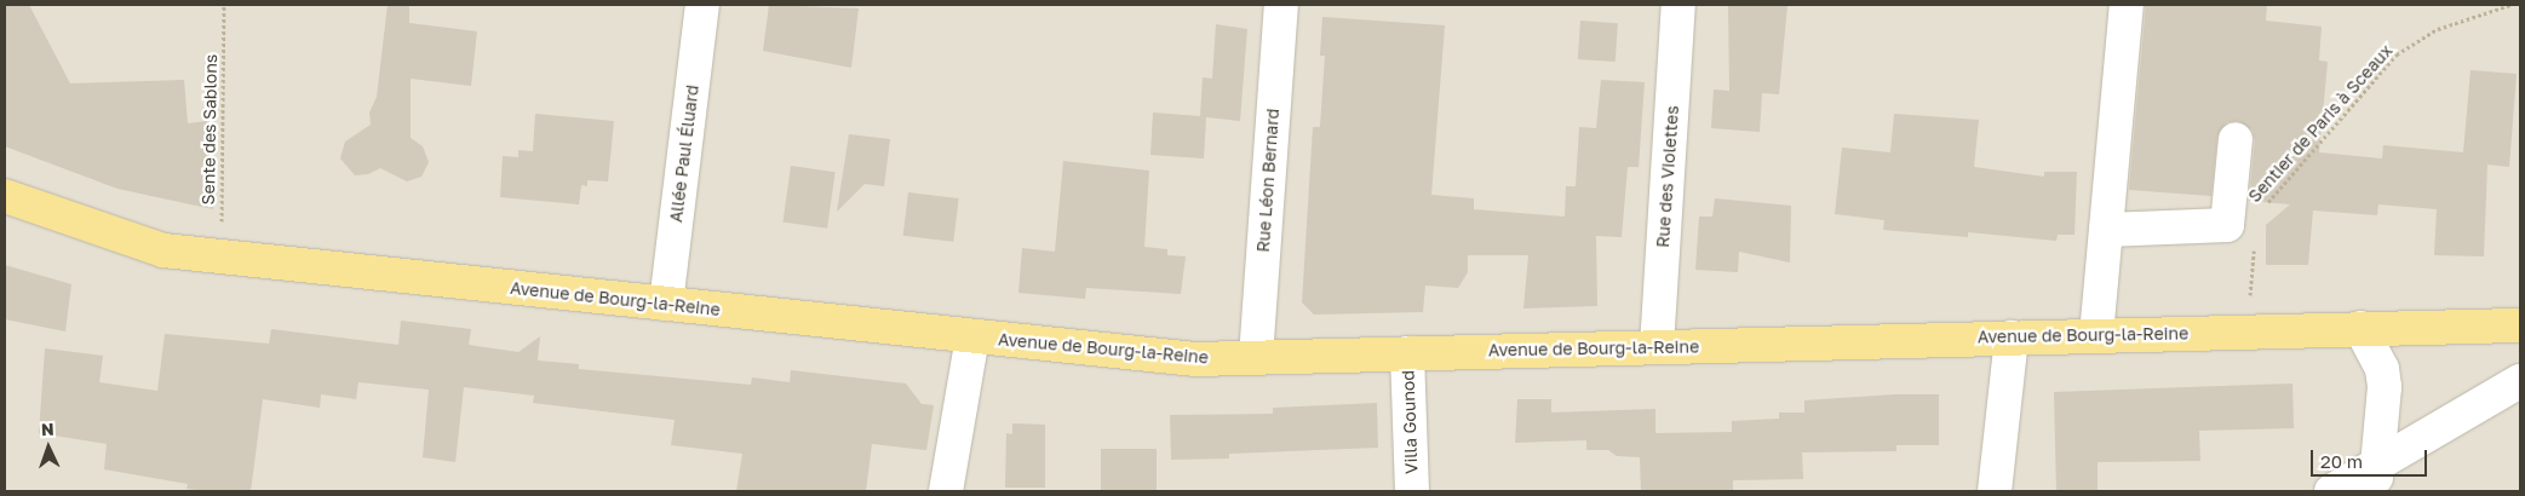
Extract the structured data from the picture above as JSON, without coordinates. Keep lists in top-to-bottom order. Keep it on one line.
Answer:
{"streets":{"main road":["Avenue de Bourg-la-Reine"],"street":["Allée Paul Éluard","Rue des Violettes","Rue Léon Bernard","Villa Gounod"],"path":["Sentier de Paris à Sceaux","Sente des Sablons"]},"crossings":[["Sente des Sablons","Avenue de Bourg-la-Reine"],["Allée Paul Éluard","Avenue de Bourg-la-Reine"],["Rue des Violettes","Avenue de Bourg-la-Reine"],["Rue Léon Bernard","Avenue de Bourg-la-Reine"],["Avenue de Bourg-la-Reine","Villa Gounod"]],"scale_bar":"20 m","north":"top"}
